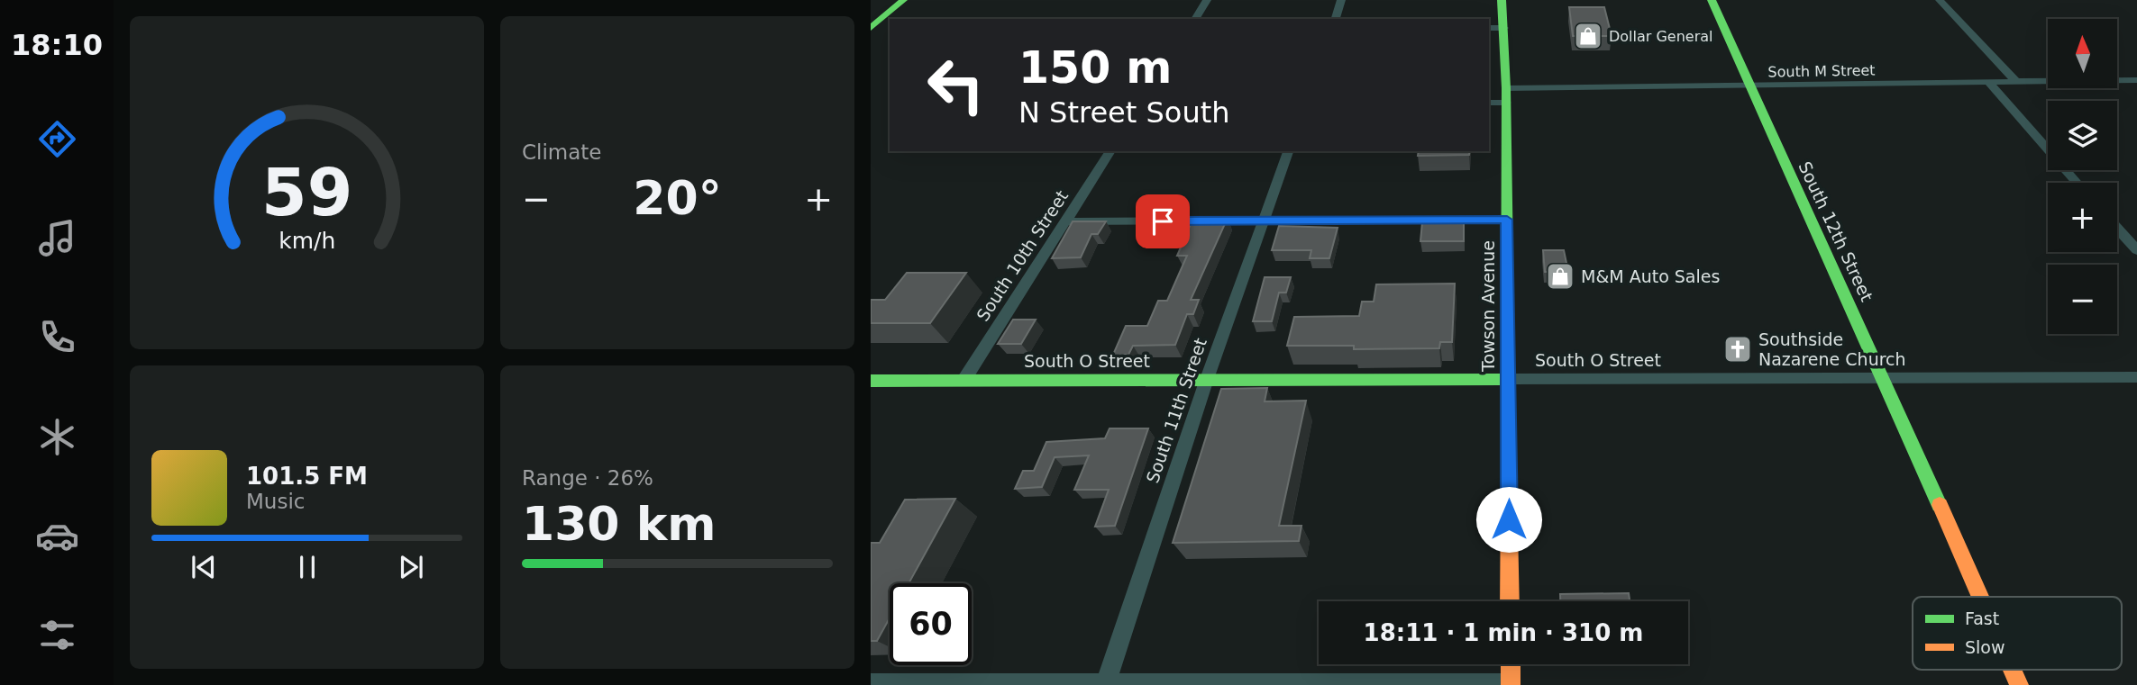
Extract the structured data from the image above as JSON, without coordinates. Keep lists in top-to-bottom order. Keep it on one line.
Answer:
{"streets":{"street":["South M Street","South 12th Street","South 10th Street","Towson Avenue","South O Street","South 11th Street"]},"crossings":[["South M Street","South 12th Street"],["South M Street","Towson Avenue"],["South 12th Street","South O Street"],["South 10th Street","South O Street"],["Towson Avenue","South O Street"],["South O Street","South 11th Street"]],"places":{"shop":["Dollar General","M&M Auto Sales"],"church":["Southside Nazarene Church"]},"legend":["Fast","Slow"],"north":"top","page":{"tabs":"18:10","tile":["Climate",["Range · 26%","130 km"]],"map_buttons":["+","−"],"turn":["150 m","N Street South"],"heat":["−","20°","+"],"song":["101.5 FM","Music"],"limit":"60","trip":"18:11 · 1 min · 310 m","gauge":["59","km/h"]}}
